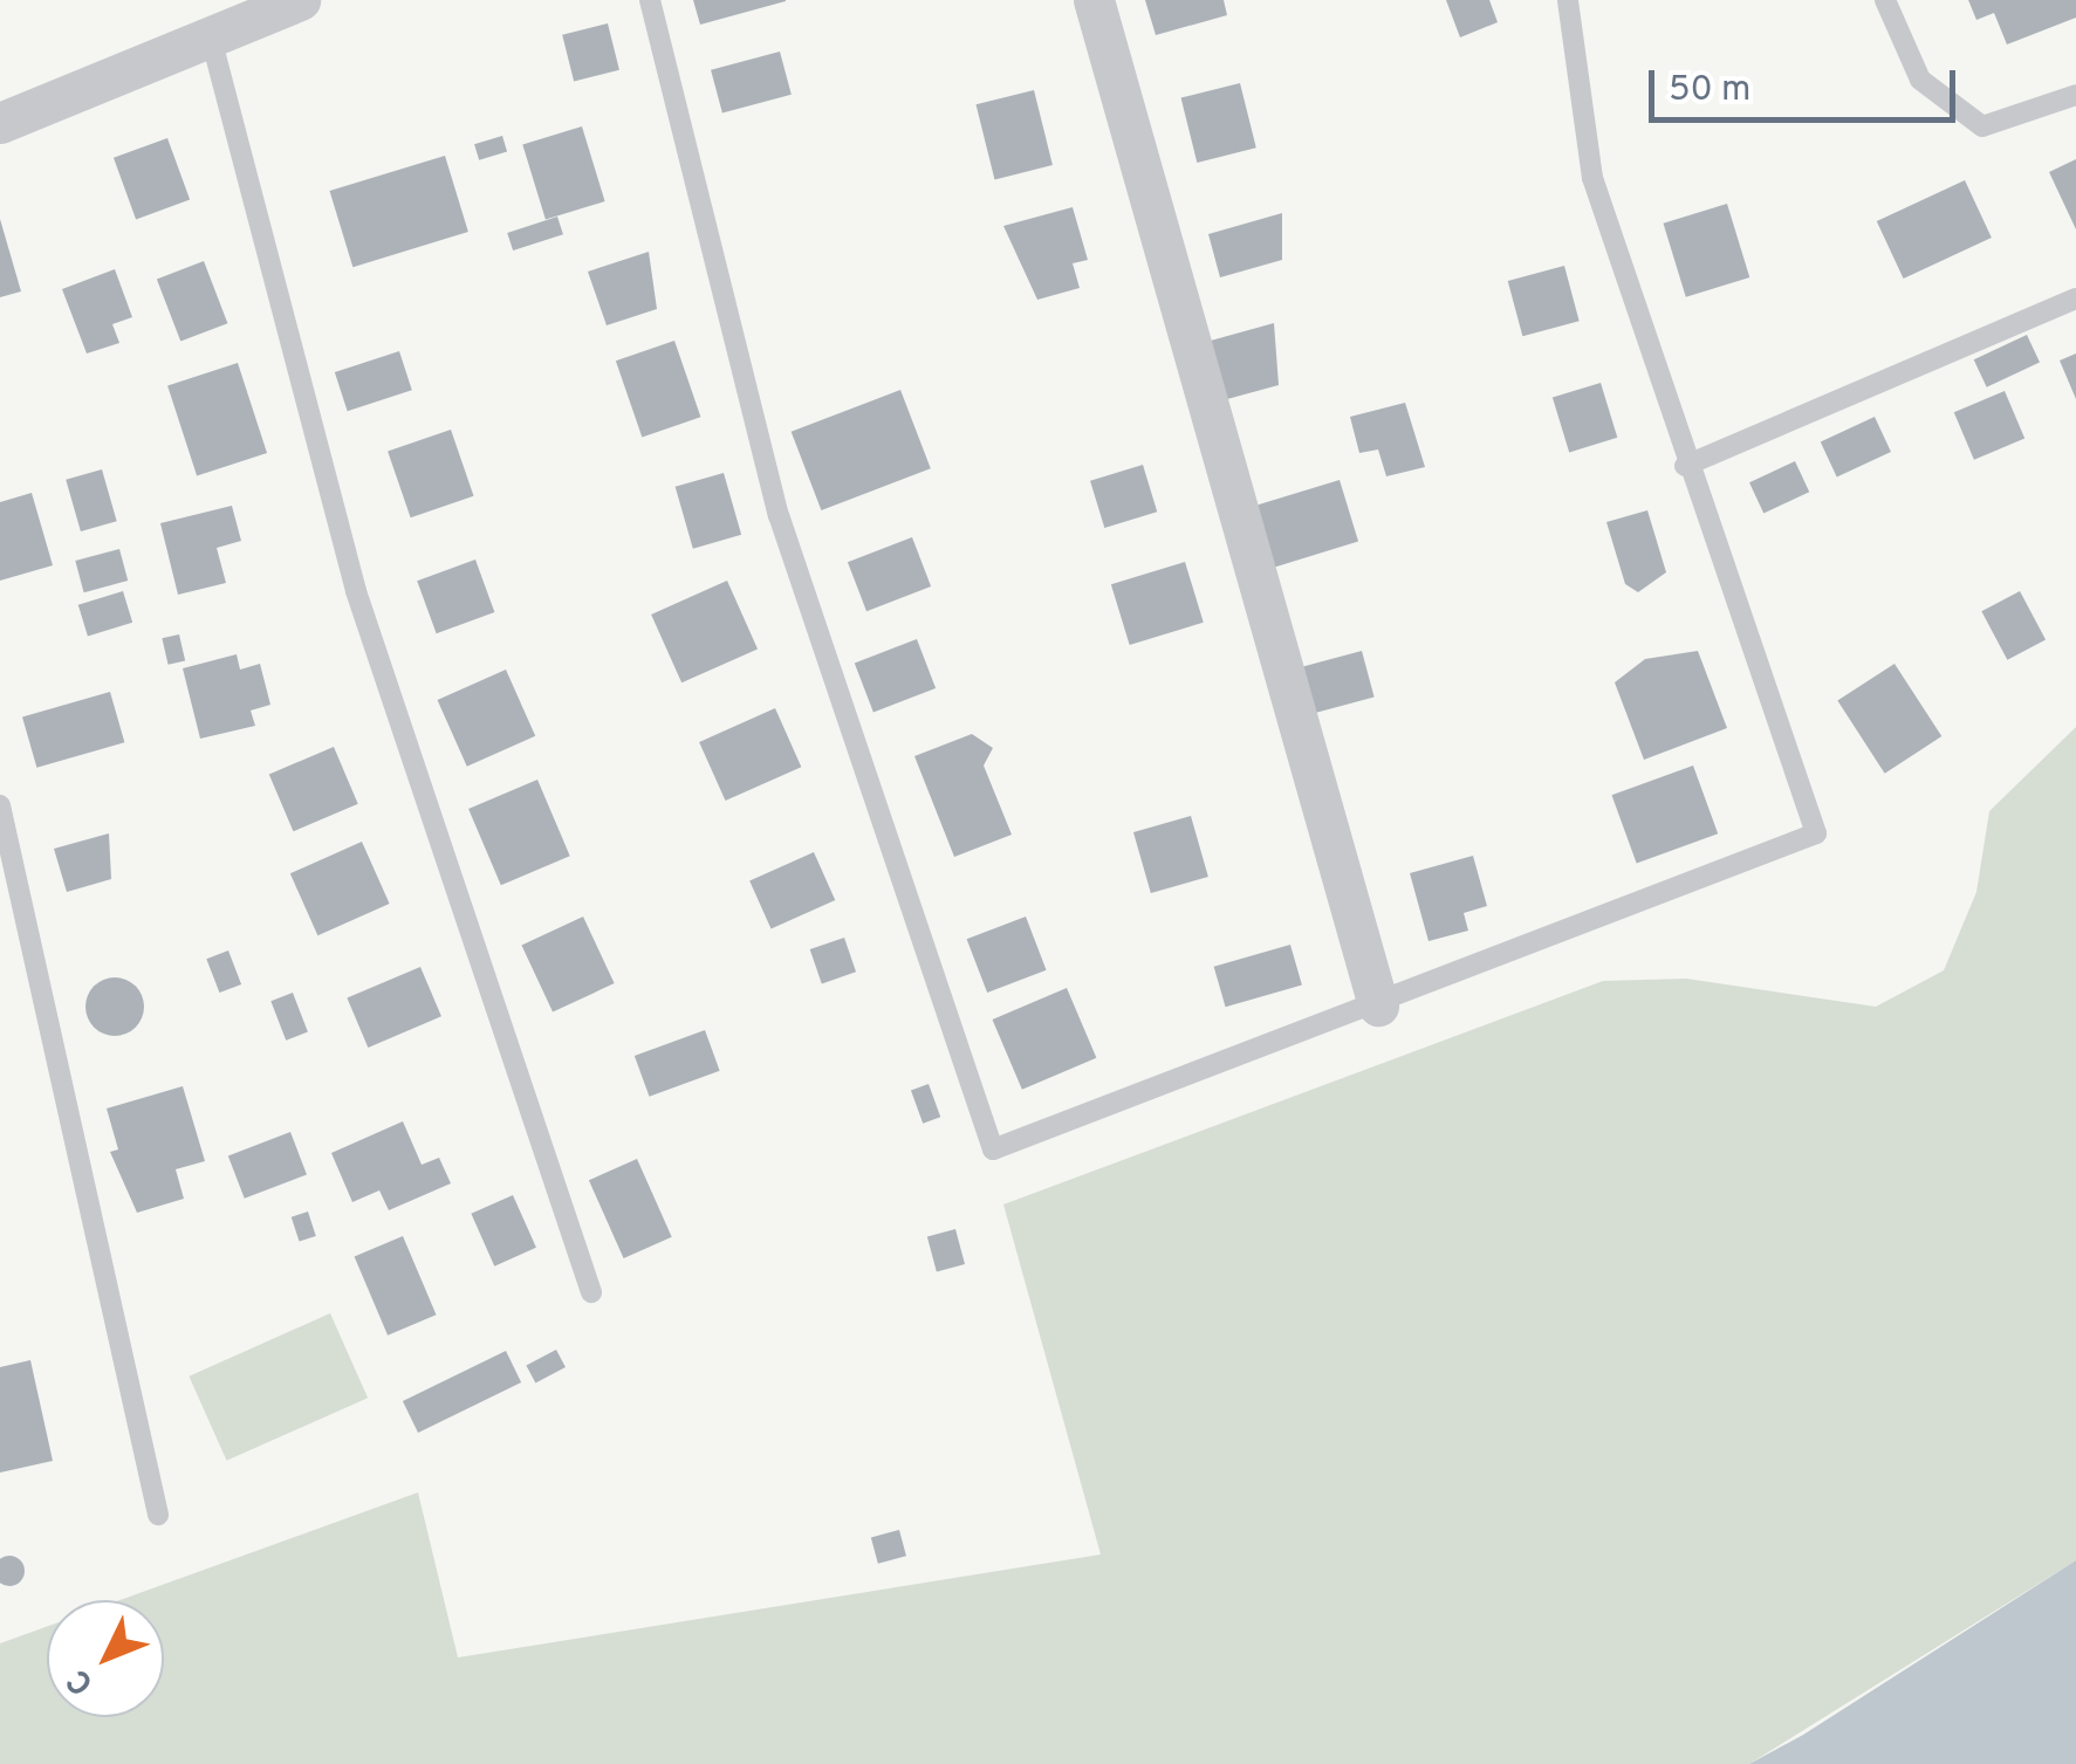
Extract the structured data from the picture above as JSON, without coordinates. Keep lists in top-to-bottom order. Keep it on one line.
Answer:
{"scale_bar":"50 m","north":"bottom left"}
